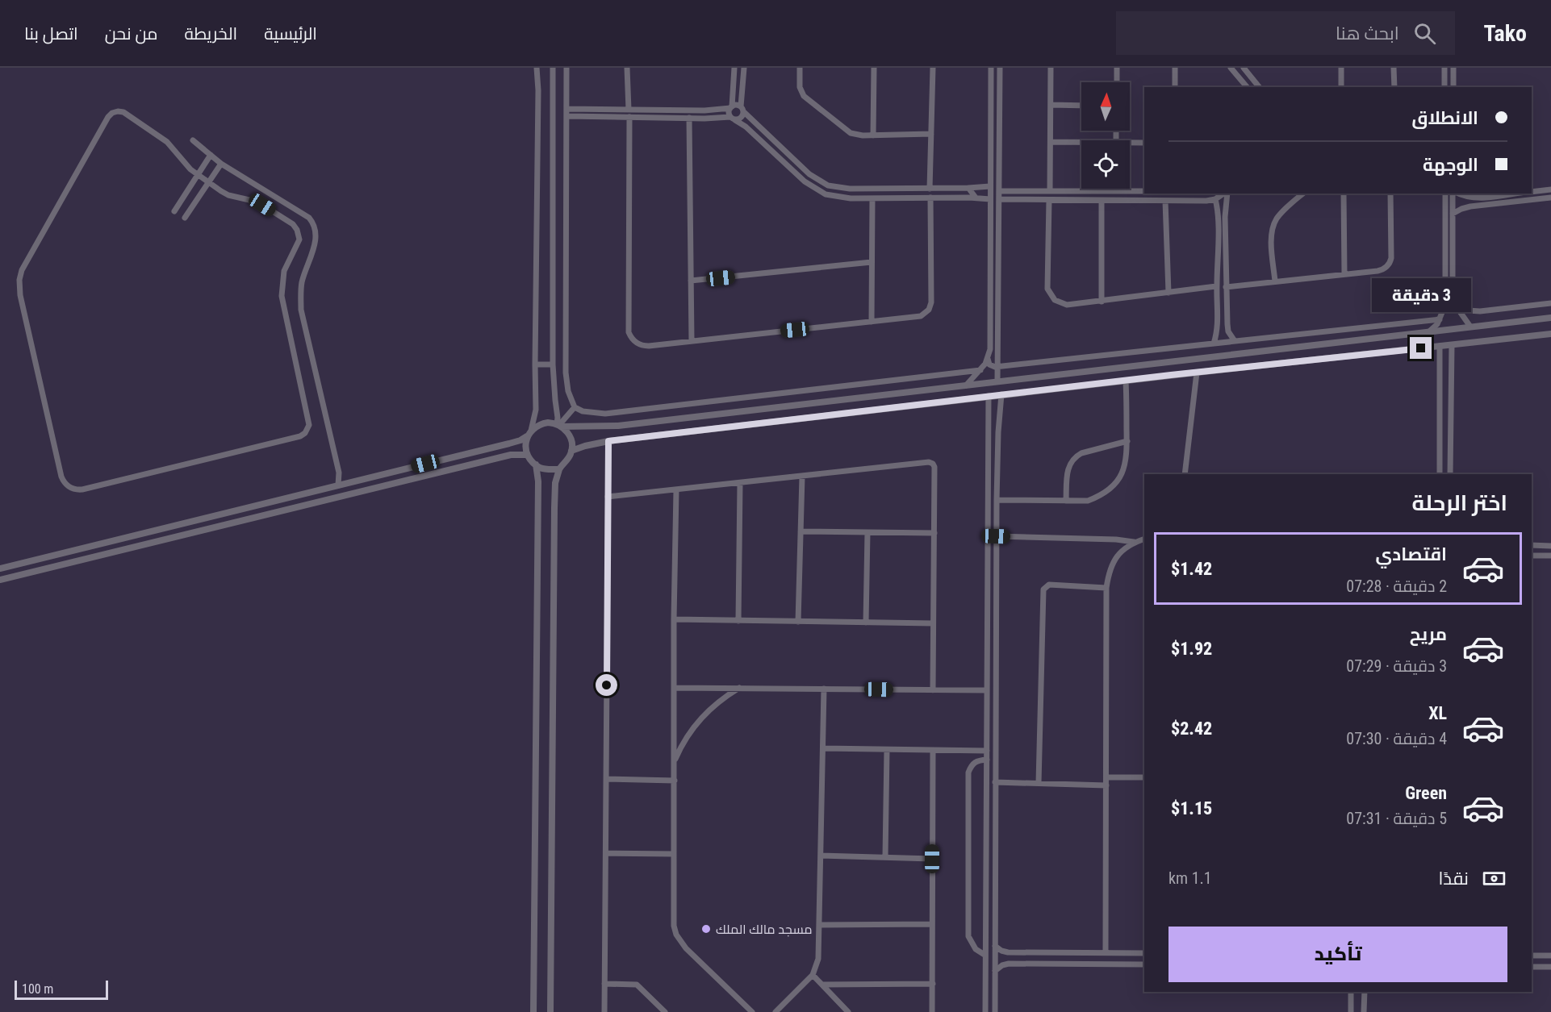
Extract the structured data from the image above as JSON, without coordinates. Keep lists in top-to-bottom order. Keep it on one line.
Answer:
{"places":["مسجد مالك الملك"],"scale_bar":"100 m","north":"top","page":{"header":"Tako","search":"ابحث هنا","nav":["الرئيسية","الخريطة","من نحن","اتصل بنا"],"banner":["الانطلاق","الوجهة"],"bubble":"3 دقيقة","heading":"اختر الرحلة","list":[{"name":"اقتصادي","note":"2 دقيقة · 07:28","value":"$1.42"},{"name":"مريح","note":"3 دقيقة · 07:29","value":"$1.92"},{"name":"XL","note":"4 دقيقة · 07:30","value":"$2.42"},{"name":"Green","note":"5 دقيقة · 07:31","value":"$1.15"}],"pay":["نقدًا","1.1 km"],"buttons":"تأكيد","scale":"100 m"}}
